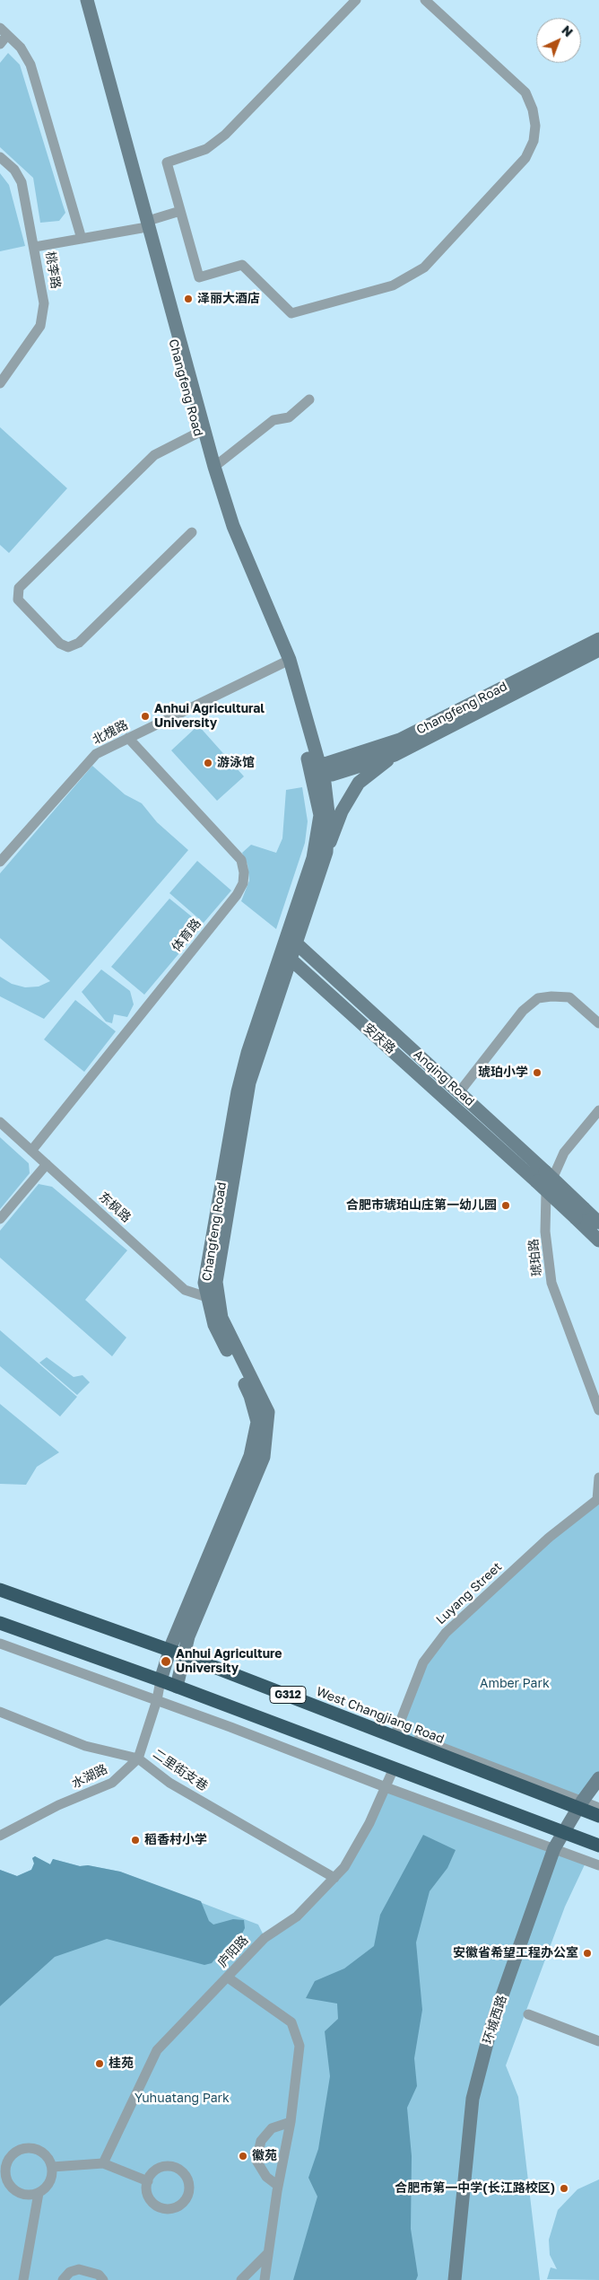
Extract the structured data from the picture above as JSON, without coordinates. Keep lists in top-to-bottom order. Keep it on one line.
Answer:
{"streets":{"highway":["G312","West Changjiang Road"],"main road":["Changfeng Road","安庆路","Anqing Road","环城西路"],"street":["桃李路","北槐路","体育路","东枫路","琥珀路","Luyang Street","二里街支巷","水湖路","庐阳路"]},"crossings":[["Changfeng Road","北槐路"],["Changfeng Road","安庆路"],["Changfeng Road","Anqing Road"],["Changfeng Road","东枫路"],["Changfeng Road","G312"],["Changfeng Road","West Changjiang Road"],["Changfeng Road","水湖路"],["北槐路","体育路"],["体育路","东枫路"],["安庆路","Anqing Road"],["Luyang Street","West Changjiang Road"],["G312","West Changjiang Road"],["G312","水湖路"],["G312","庐阳路"],["G312","环城西路"],["West Changjiang Road","环城西路"],["二里街支巷","水湖路"],["二里街支巷","庐阳路"]],"parks":["Amber Park","Yuhuatang Park"],"places":["泽丽大酒店","Anhui Agricultural University","游泳馆","琥珀小学","合肥市琥珀山庄第一幼儿园","Anhui Agriculture University","稻香村小学","安徽省希望工程办公室","桂苑","徽苑","合肥市第一中学(长江路校区)"],"north":"top right"}
